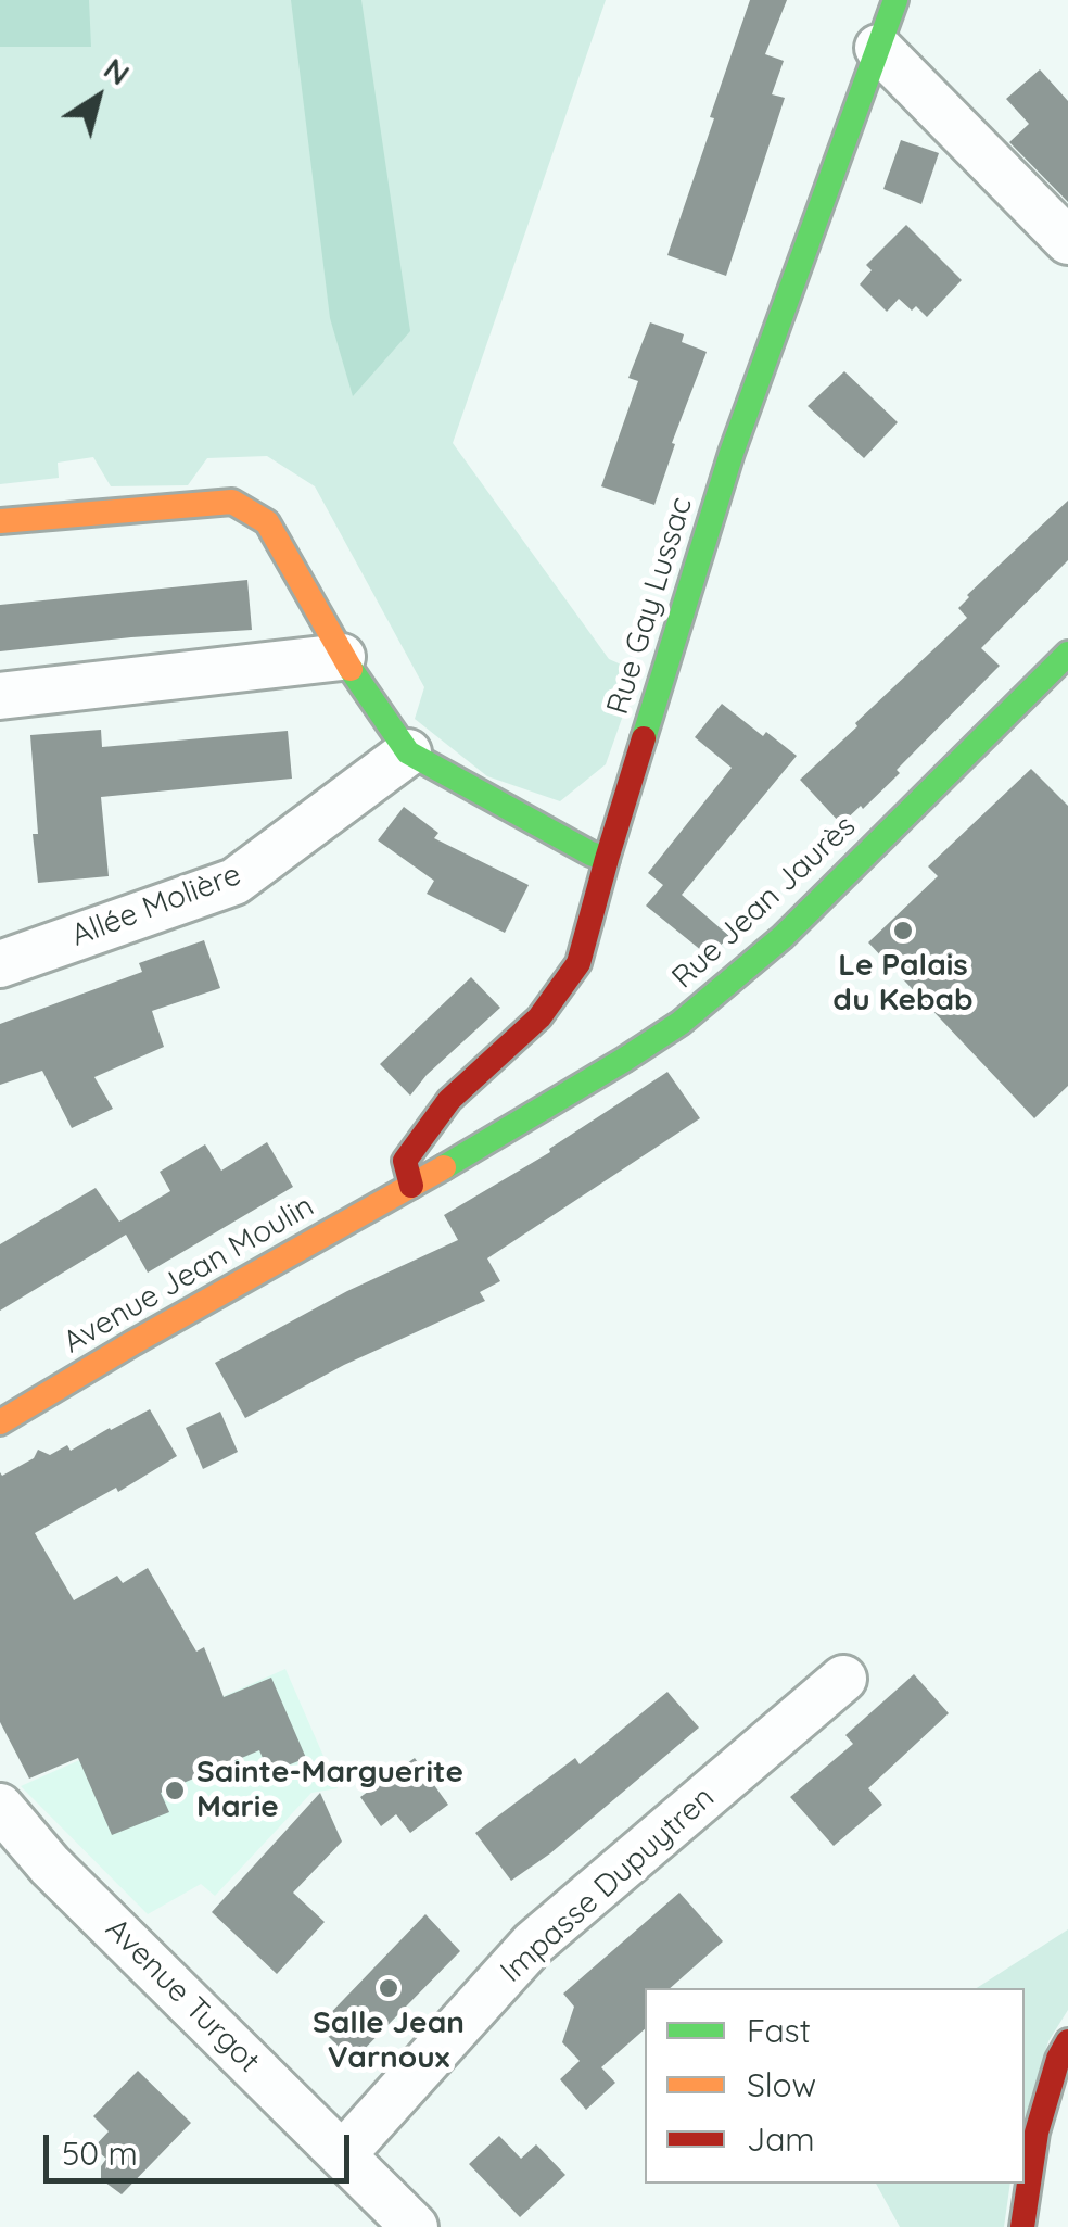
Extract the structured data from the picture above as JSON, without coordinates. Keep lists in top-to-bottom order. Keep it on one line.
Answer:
{"streets":{"street":["Rue Gay Lussac","Rue Jean Jaurès","Allée Molière","Avenue Jean Moulin","Impasse Dupuytren","Avenue Turgot"]},"crossings":[["Rue Gay Lussac","Rue Jean Jaurès"],["Rue Gay Lussac","Avenue Jean Moulin"],["Rue Jean Jaurès","Avenue Jean Moulin"],["Impasse Dupuytren","Avenue Turgot"]],"places":["Le Palais du Kebab","Sainte-Marguerite Marie","Salle Jean Varnoux"],"legend":["Fast","Slow","Jam"],"scale_bar":"50 m","north":"top right"}
